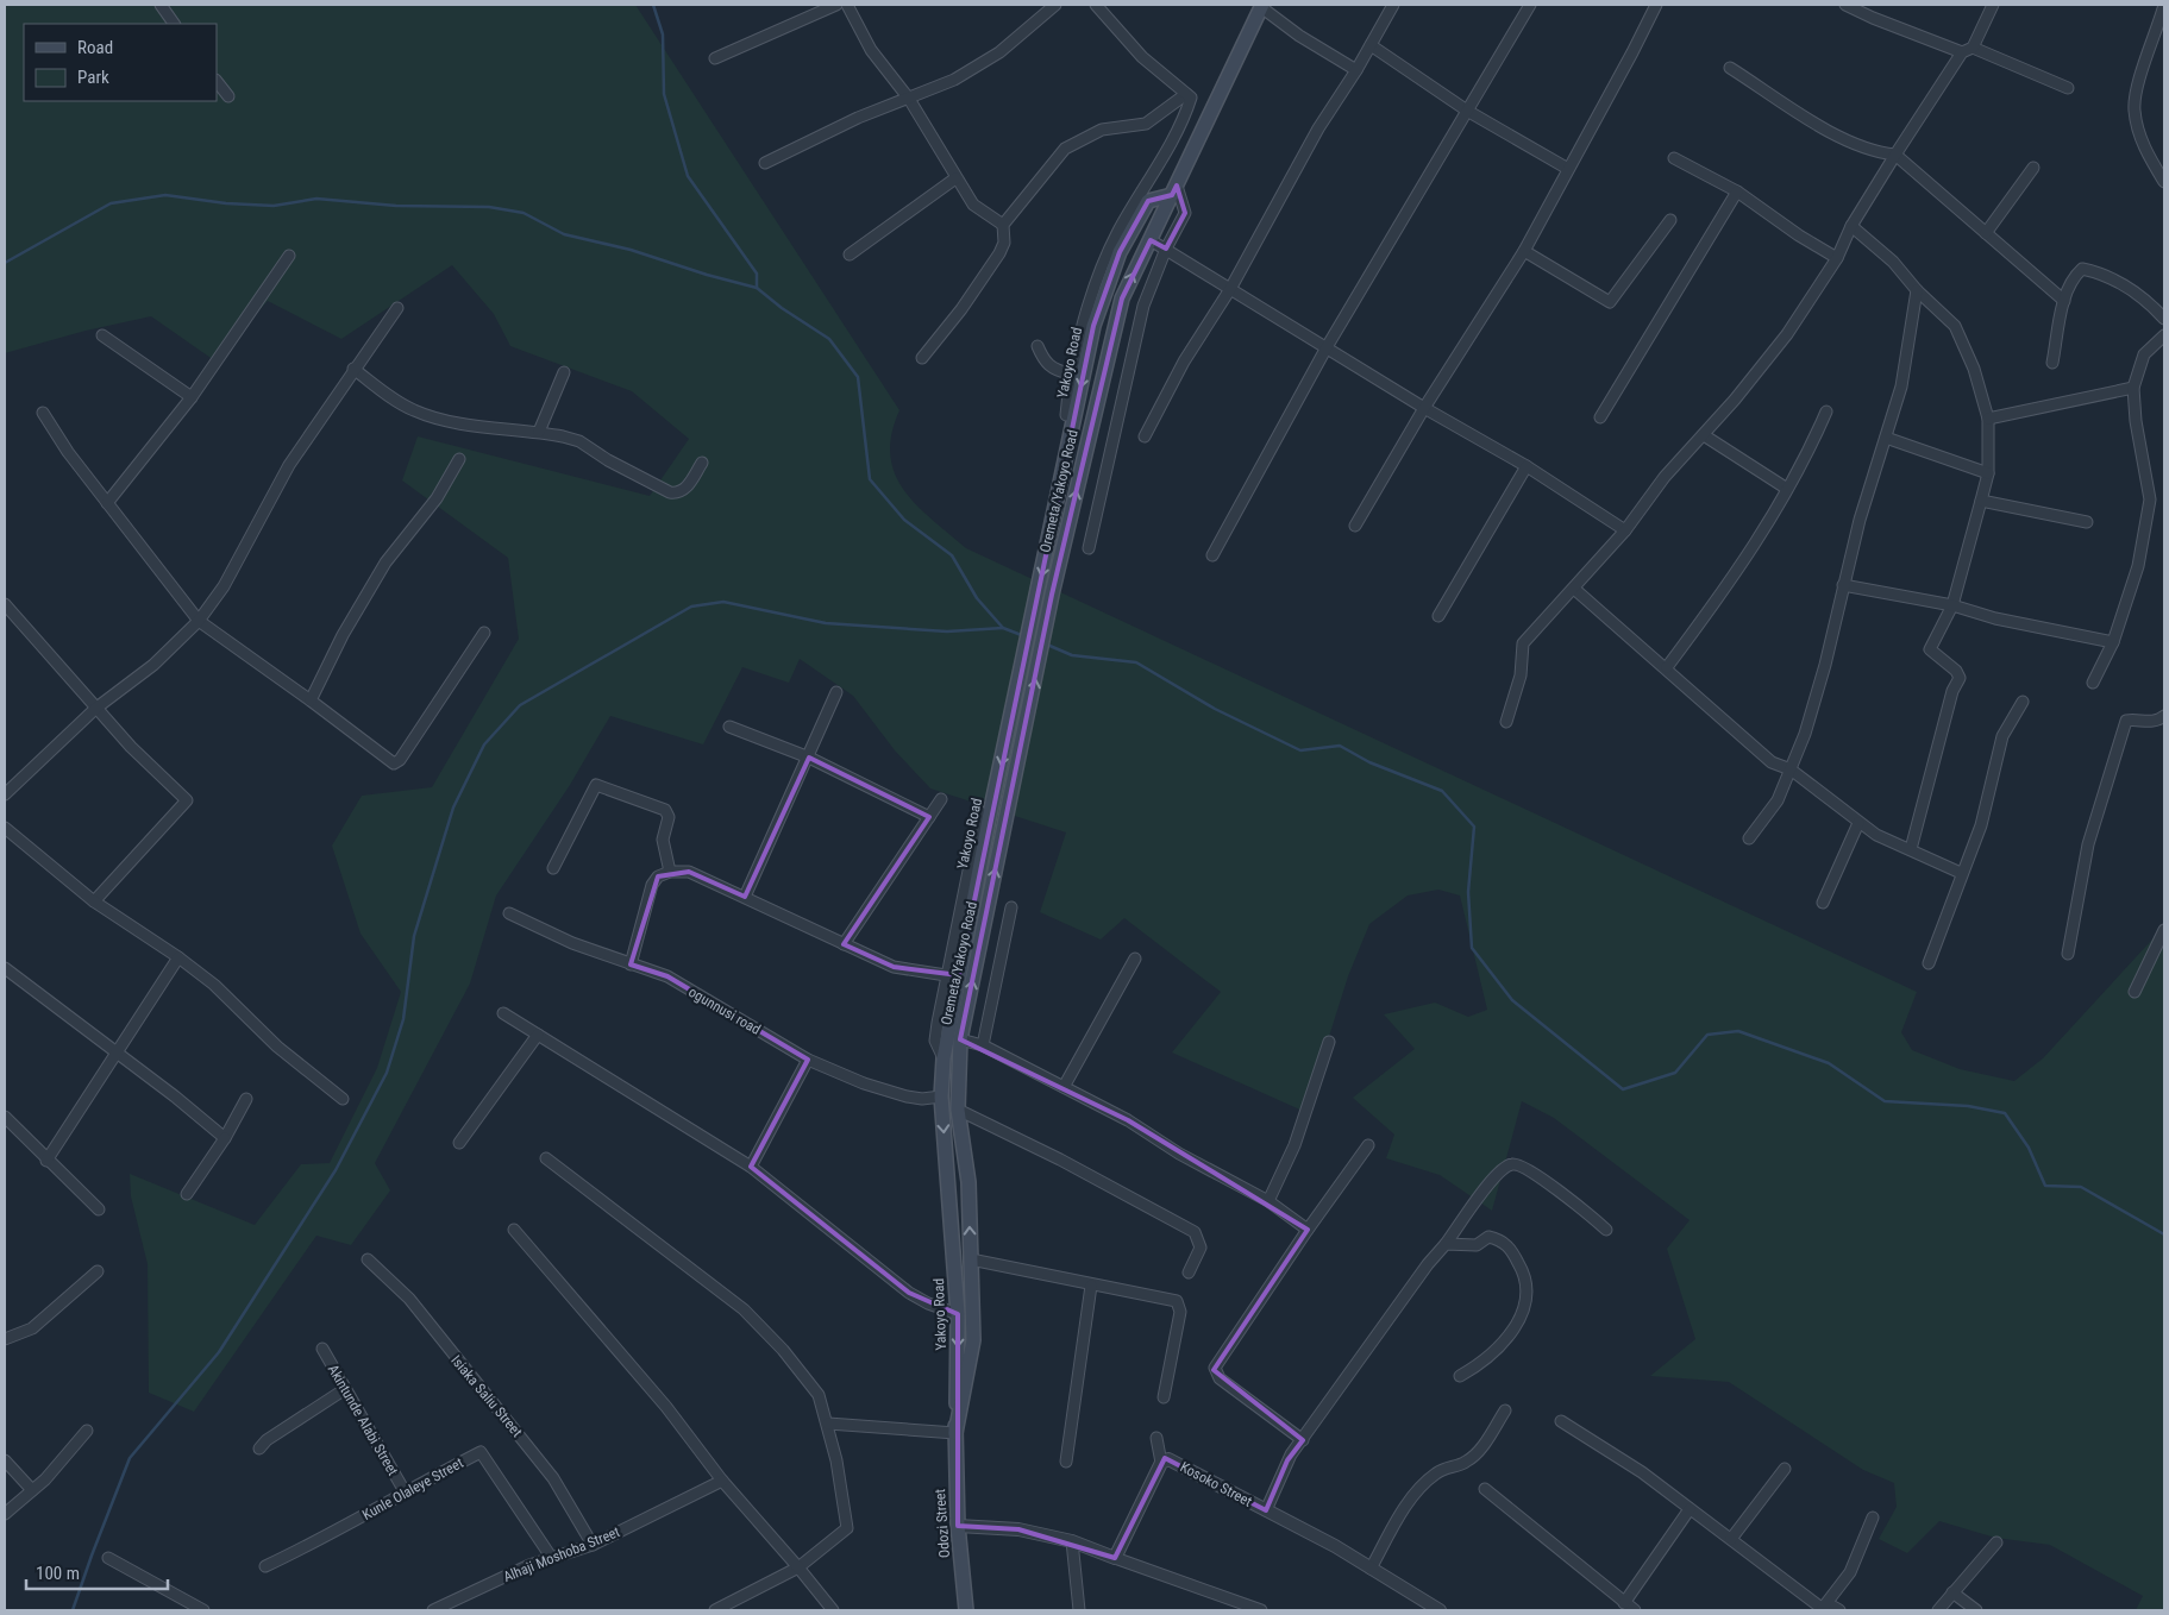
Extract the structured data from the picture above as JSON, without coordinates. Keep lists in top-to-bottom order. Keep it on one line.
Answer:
{"streets":{"main road":["Yakoyo Road","Oremeta/Yakoyo Road","Odozi Street"],"street":["ogunnusi road","Isiaka Saliu Street","Akintunde Alabi Street","Kosoko Street","Kunle Olaleye Street","Alhaji Moshoba Street"]},"crossings":[["Yakoyo Road","Oremeta/Yakoyo Road"],["Yakoyo Road","ogunnusi road"],["Yakoyo Road","Odozi Street"],["Oremeta/Yakoyo Road","Odozi Street"],["Isiaka Saliu Street","Alhaji Moshoba Street"],["Akintunde Alabi Street","Kunle Olaleye Street"],["Kunle Olaleye Street","Alhaji Moshoba Street"]],"one_way":["Yakoyo Road","Oremeta/Yakoyo Road"],"legend":["Road","Park"],"scale_bar":"100 m"}
